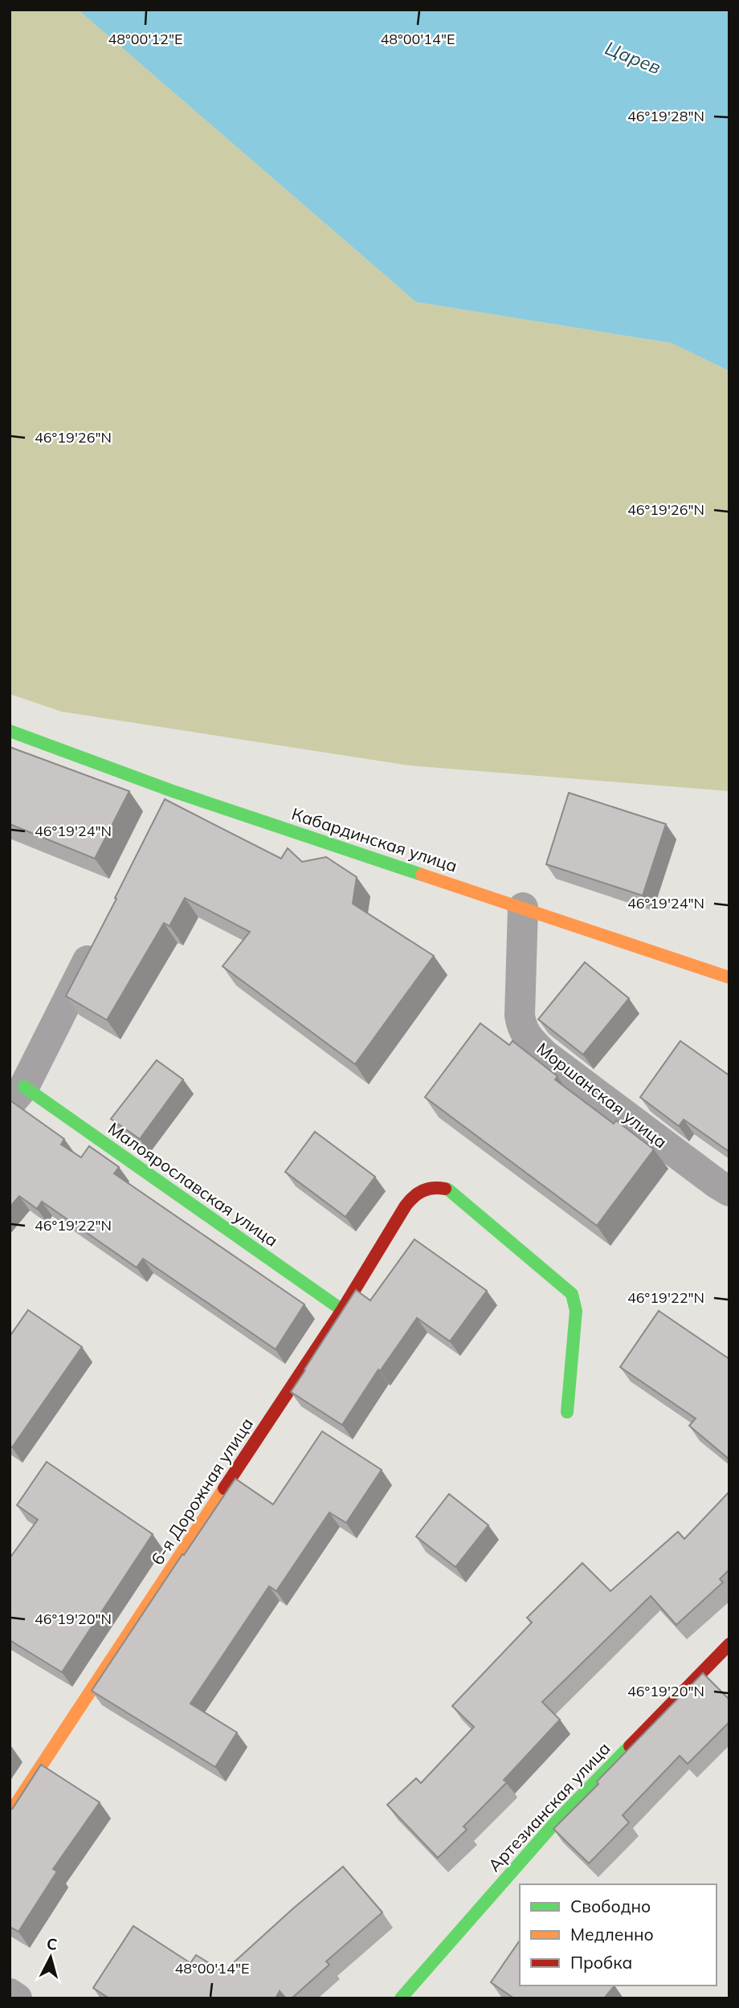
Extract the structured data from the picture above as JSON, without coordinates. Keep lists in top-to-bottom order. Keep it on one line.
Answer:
{"streets":{"street":["Кабардинская улица","Моршанская улица","Малоярославская улица","6-я Дорожная улица","Артезианская улица"]},"crossings":[["Кабардинская улица","Моршанская улица"],["Малоярославская улица","6-я Дорожная улица"]],"water":["Царев"],"legend":["Свободно","Медленно","Пробка"],"north":"top","coordinates":["48°00'12\"E","48°00'14\"E","46°19'28\"N","46°19'26\"N","46°19'24\"N","46°19'22\"N","46°19'20\"N"]}
